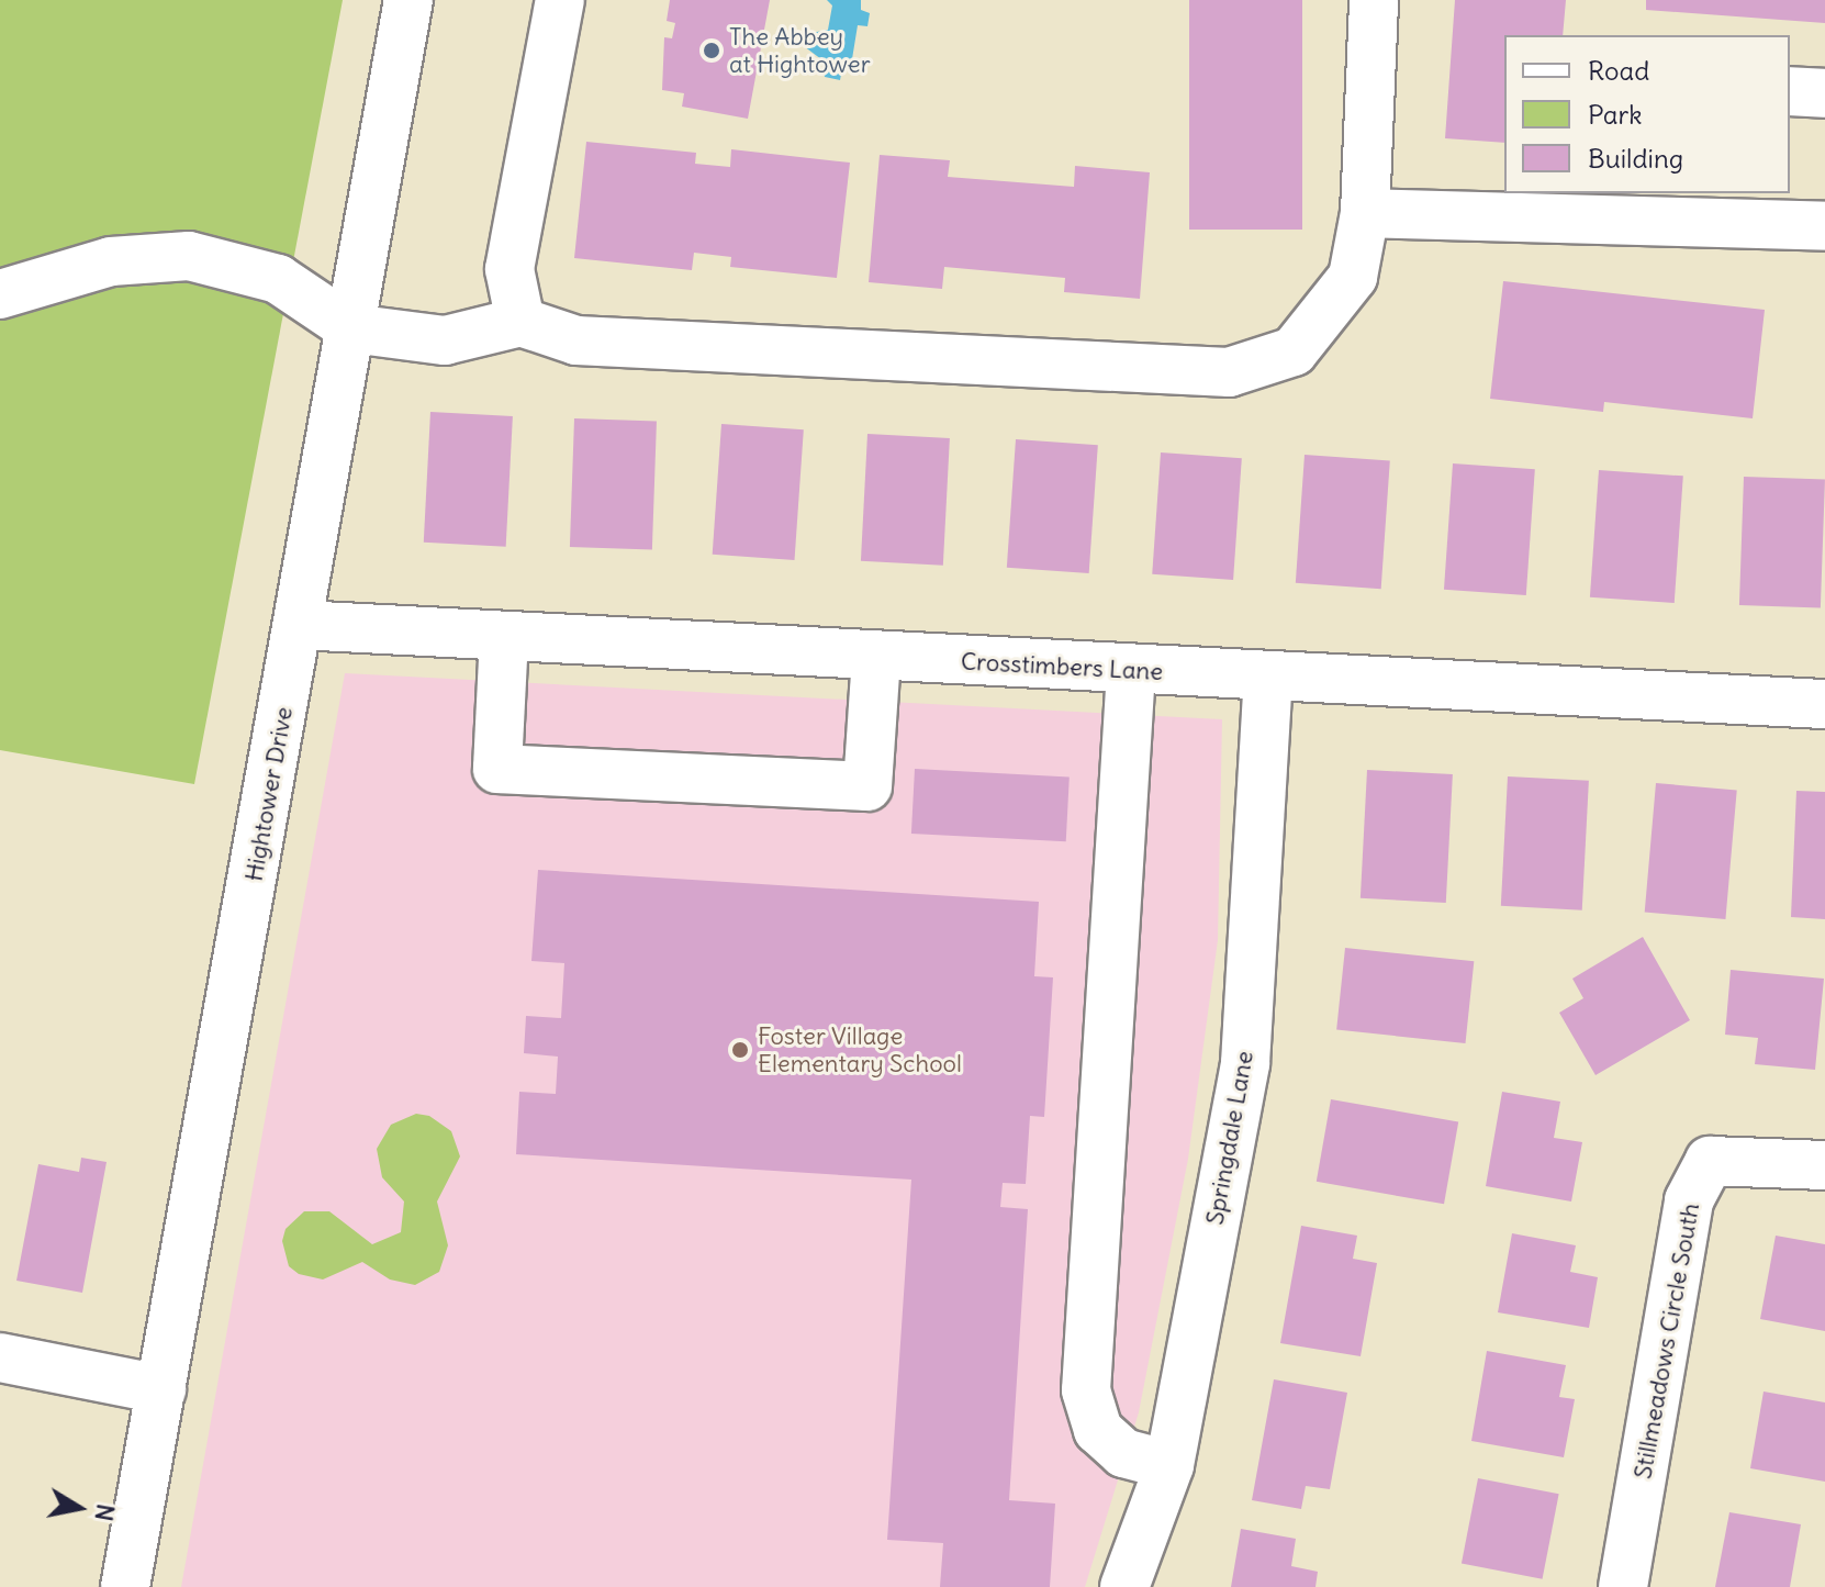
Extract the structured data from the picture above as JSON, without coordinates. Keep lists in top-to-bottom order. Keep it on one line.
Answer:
{"streets":{"street":["Crosstimbers Lane","Hightower Drive","Springdale Lane","Stillmeadows Circle South"]},"crossings":[["Crosstimbers Lane","Hightower Drive"],["Crosstimbers Lane","Springdale Lane"]],"places":["The Abbey at Hightower","Foster Village Elementary School"],"legend":["Road","Park","Building"],"north":"right"}
